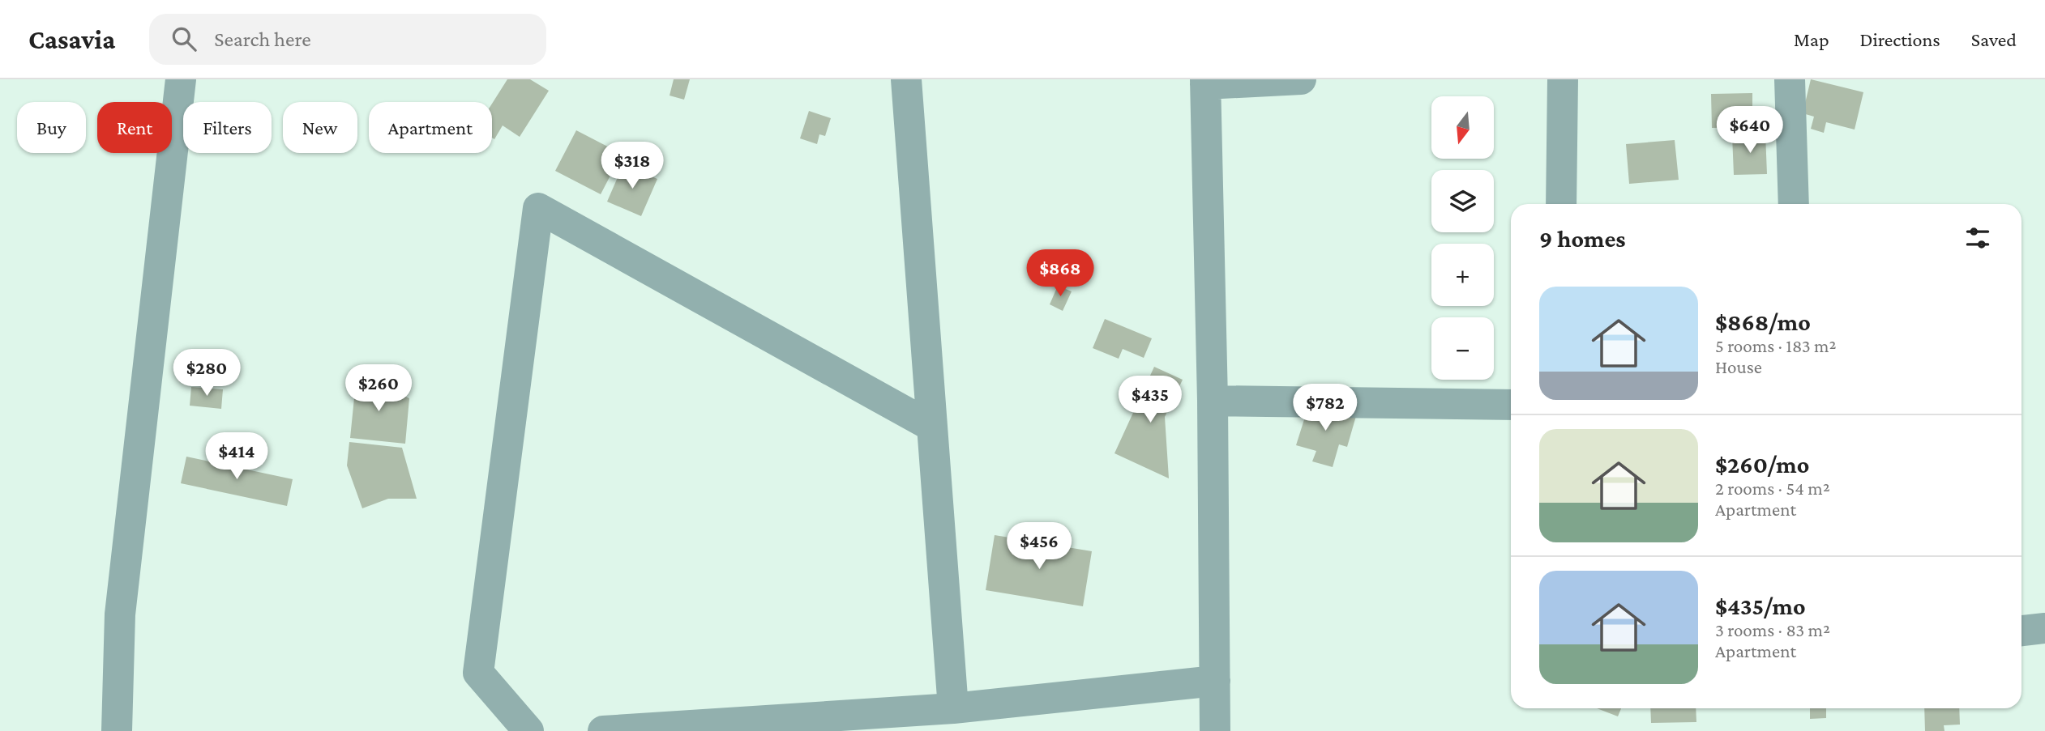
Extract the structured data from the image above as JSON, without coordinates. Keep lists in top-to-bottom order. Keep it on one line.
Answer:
{"north":"bottom","page":{"header":"Casavia","search":"Search here","nav":["Map","Directions","Saved"],"map_buttons":["+","−"],"chip":["Buy","Rent","Filters","New","Apartment"],"price":["$640","$318","$868","$280","$260","$435","$782","$414","$456"],"heading":"9 homes","list":[{"name":"$868/mo","note":"5 rooms · 183 m² · House"},{"name":"$260/mo","note":"2 rooms · 54 m² · Apartment"},{"name":"$435/mo","note":"3 rooms · 83 m² · Apartment"}]}}
